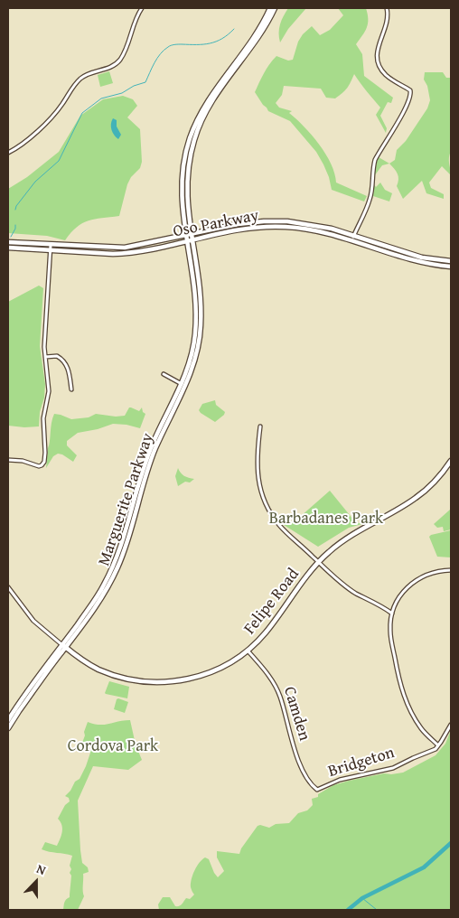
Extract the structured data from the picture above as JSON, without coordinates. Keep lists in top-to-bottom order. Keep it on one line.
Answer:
{"streets":{"main road":["Oso Parkway","Marguerite Parkway","Felipe Road"],"street":["Camden","Bridgeton"]},"crossings":[["Oso Parkway","Marguerite Parkway"],["Marguerite Parkway","Felipe Road"],["Felipe Road","Camden"],["Camden","Bridgeton"]],"parks":["Barbadanes Park","Cordova Park"],"north":"top"}
